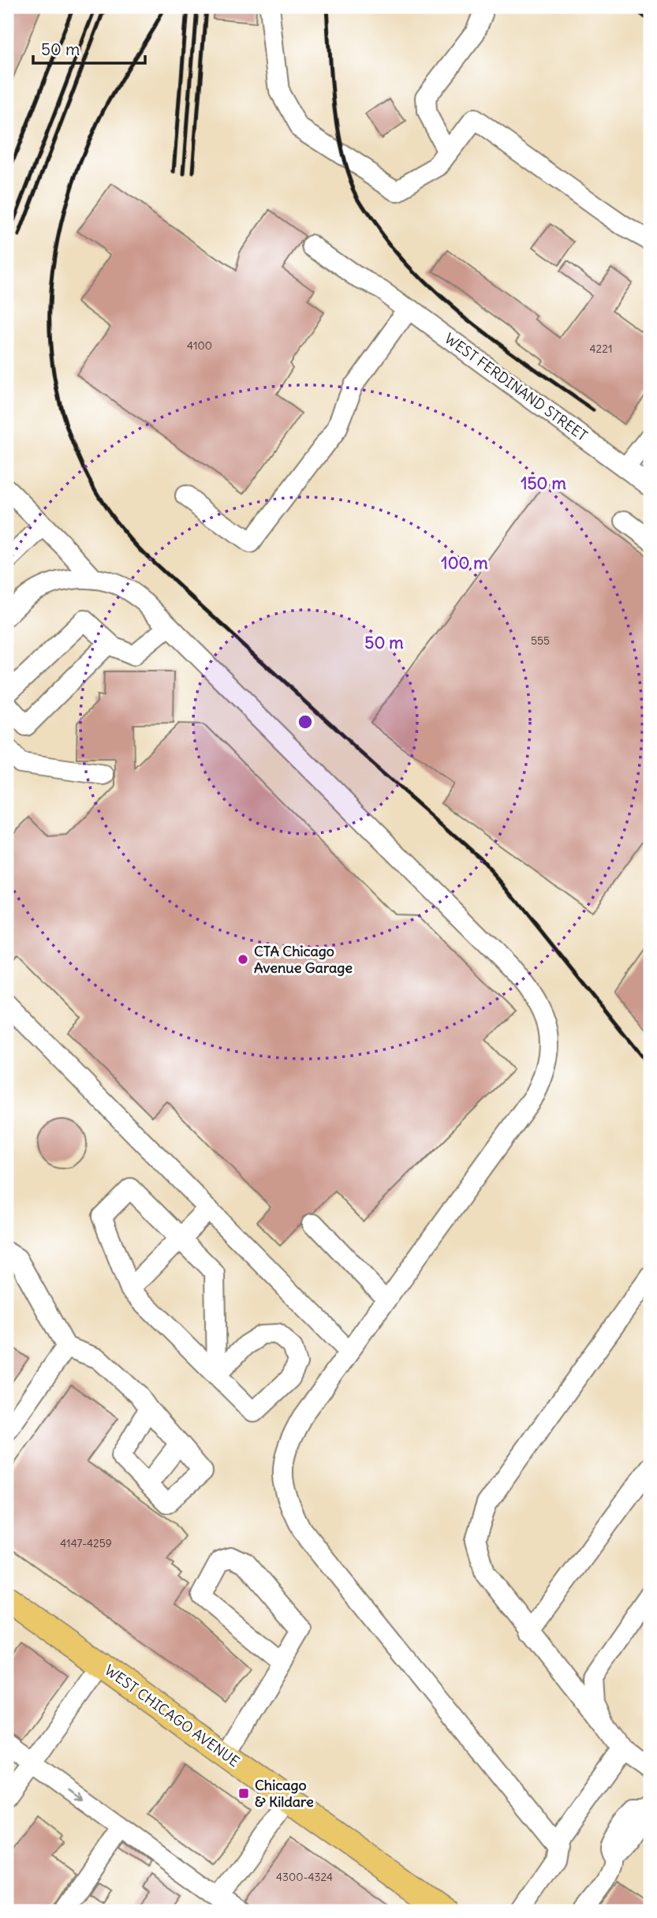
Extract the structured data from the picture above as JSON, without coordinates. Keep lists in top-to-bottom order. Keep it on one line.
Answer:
{"streets":{"main road":["WEST CHICAGO AVENUE"],"street":["WEST FERDINAND STREET"]},"places":{"other":["CTA Chicago Avenue Garage"],"transit":["Chicago & Kildare"]},"house_numbers":["4100","4221","555","4147-4259","4300-4324"],"scale_bar":"50 m","rings":["150 m","100 m","50 m"]}
